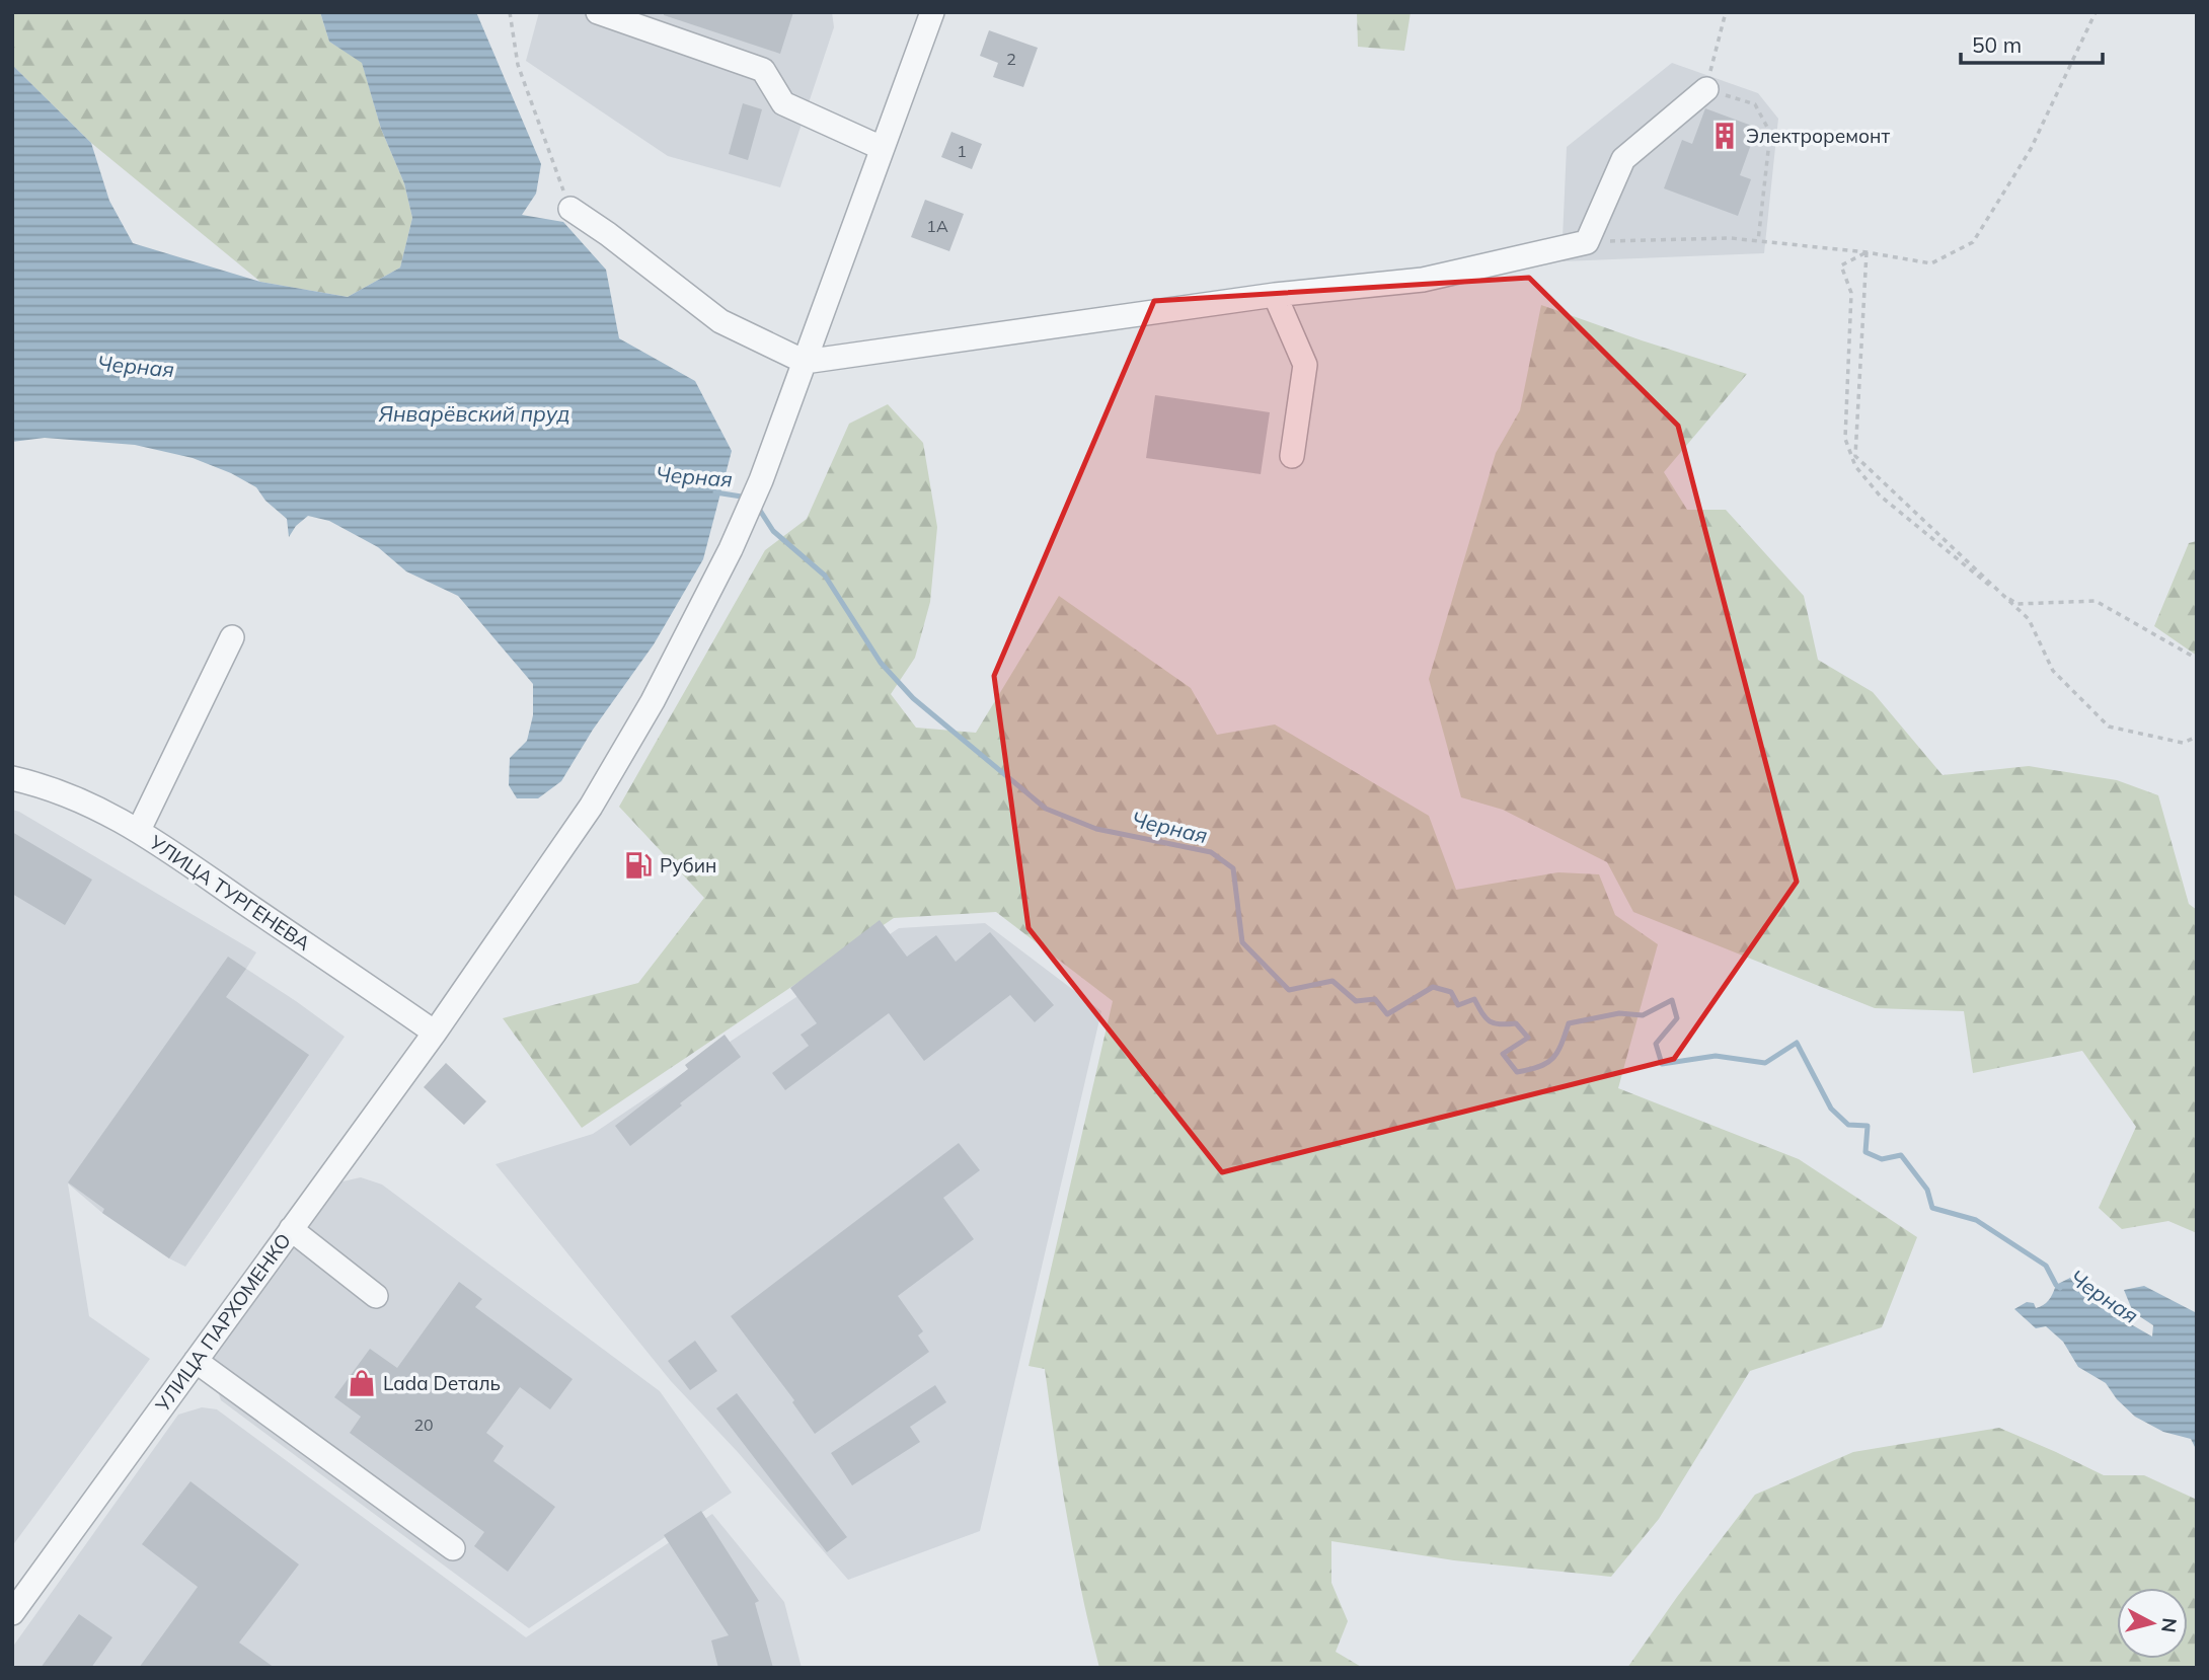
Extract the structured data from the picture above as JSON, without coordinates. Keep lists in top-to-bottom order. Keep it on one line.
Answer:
{"streets":{"street":["УЛИЦА ТУРГЕНЕВА","УЛИЦА ПАРХОМЕНКО"]},"crossings":[["УЛИЦА ТУРГЕНЕВА","УЛИЦА ПАРХОМЕНКО"]],"water":["Черная","Январёвский пруд"],"places":{"building":["Электроремонт"],"fuel station":["Рубин"],"shop":["Lada Dеталь"]},"house_numbers":["2","1","1А","20"],"scale_bar":"50 m","north":"right"}
